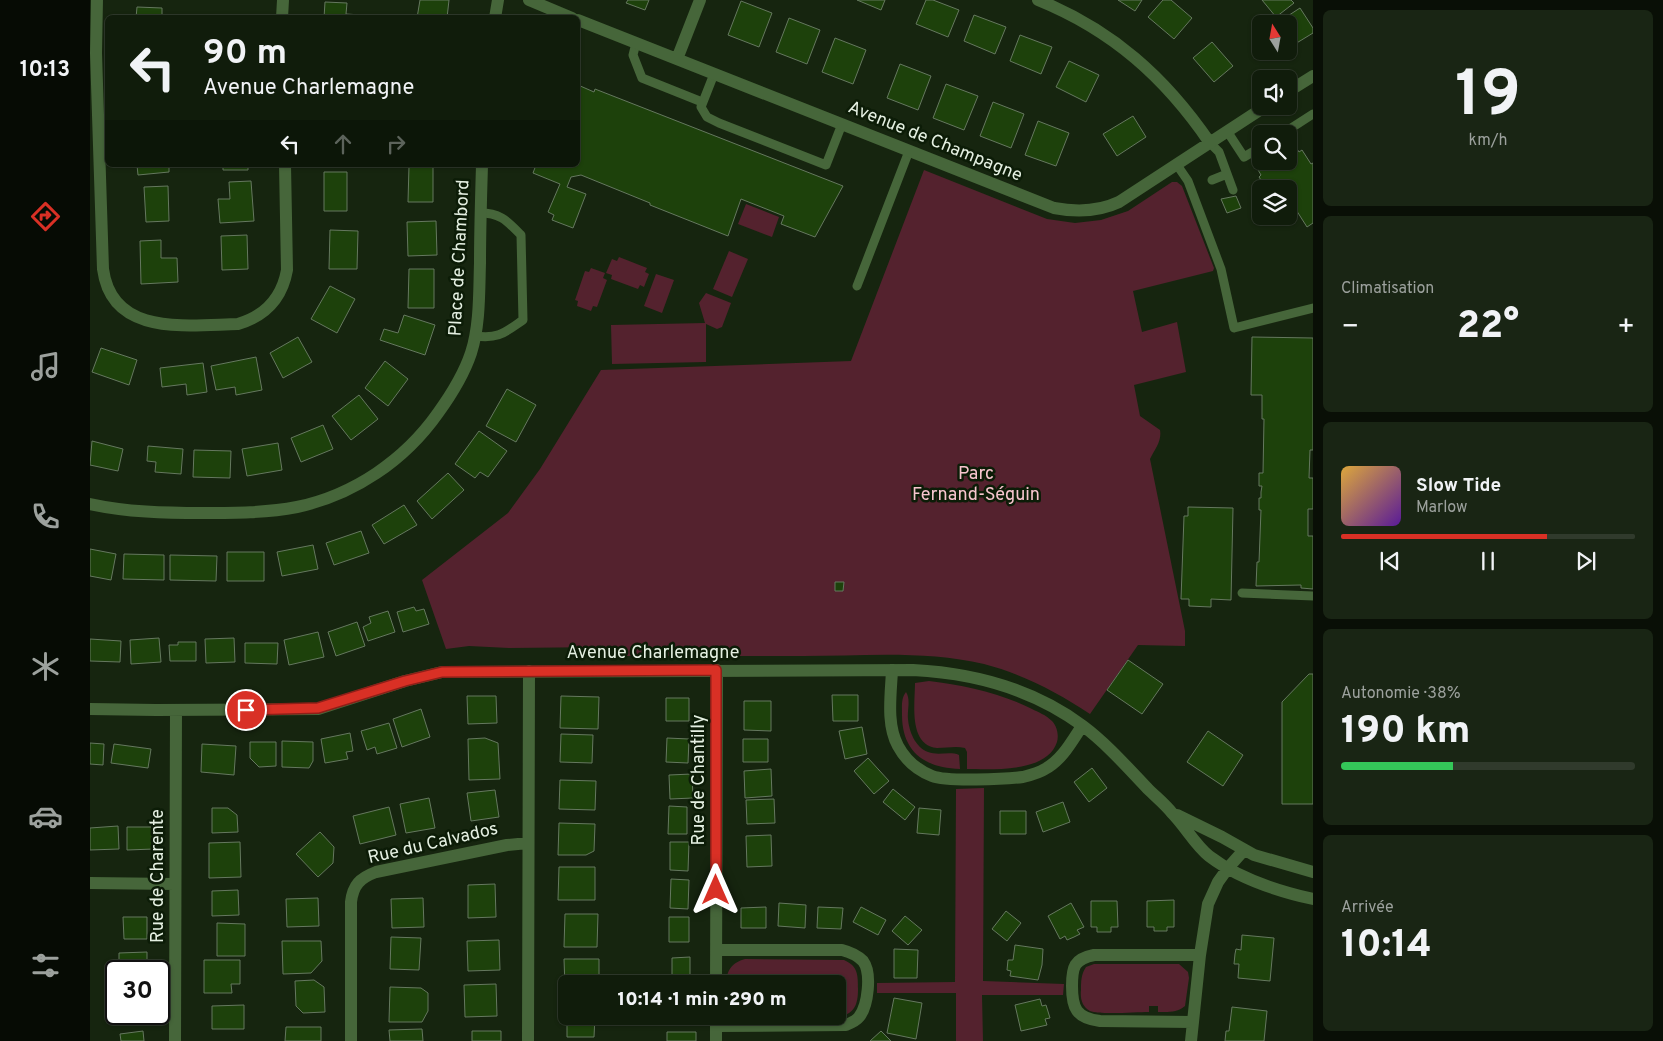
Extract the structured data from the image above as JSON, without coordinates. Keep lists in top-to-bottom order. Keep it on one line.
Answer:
{"streets":{"street":["Avenue de Champagne","Place de Chambord","Avenue Charlemagne","Rue de Chantilly","Rue du Calvados","Rue de Charente"]},"crossings":[["Avenue Charlemagne","Rue de Chantilly"],["Avenue Charlemagne","Rue de Charente"]],"parks":["Parc Fernand-Séguin"],"north":"top","page":{"tabs":"10:13","tile":[["19","km/h"],"Climatisation",["Autonomie · 38%","190 km"],["Arrivée","10:14"]],"turn":["90 m","Avenue Charlemagne"],"heat":["−","22°","+"],"song":["Slow Tide","Marlow"],"limit":"30","trip":"10:14 · 1 min · 290 m"}}
